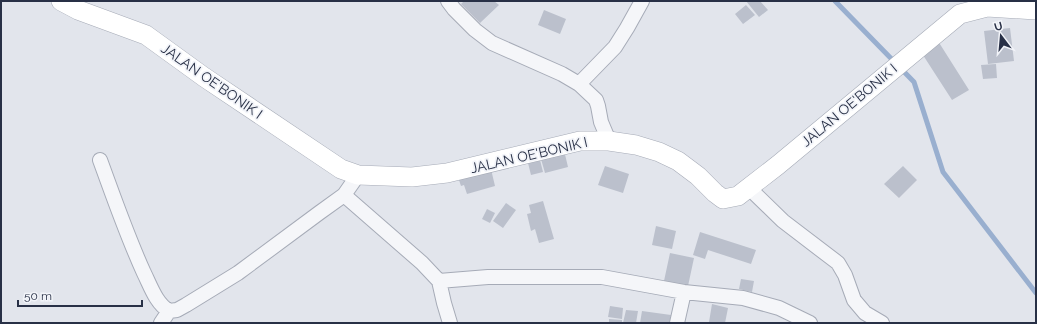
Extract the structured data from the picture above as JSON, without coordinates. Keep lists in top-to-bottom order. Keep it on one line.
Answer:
{"streets":{"street":["JALAN OE'BONIK I"]},"scale_bar":"50 m","north":"top"}
